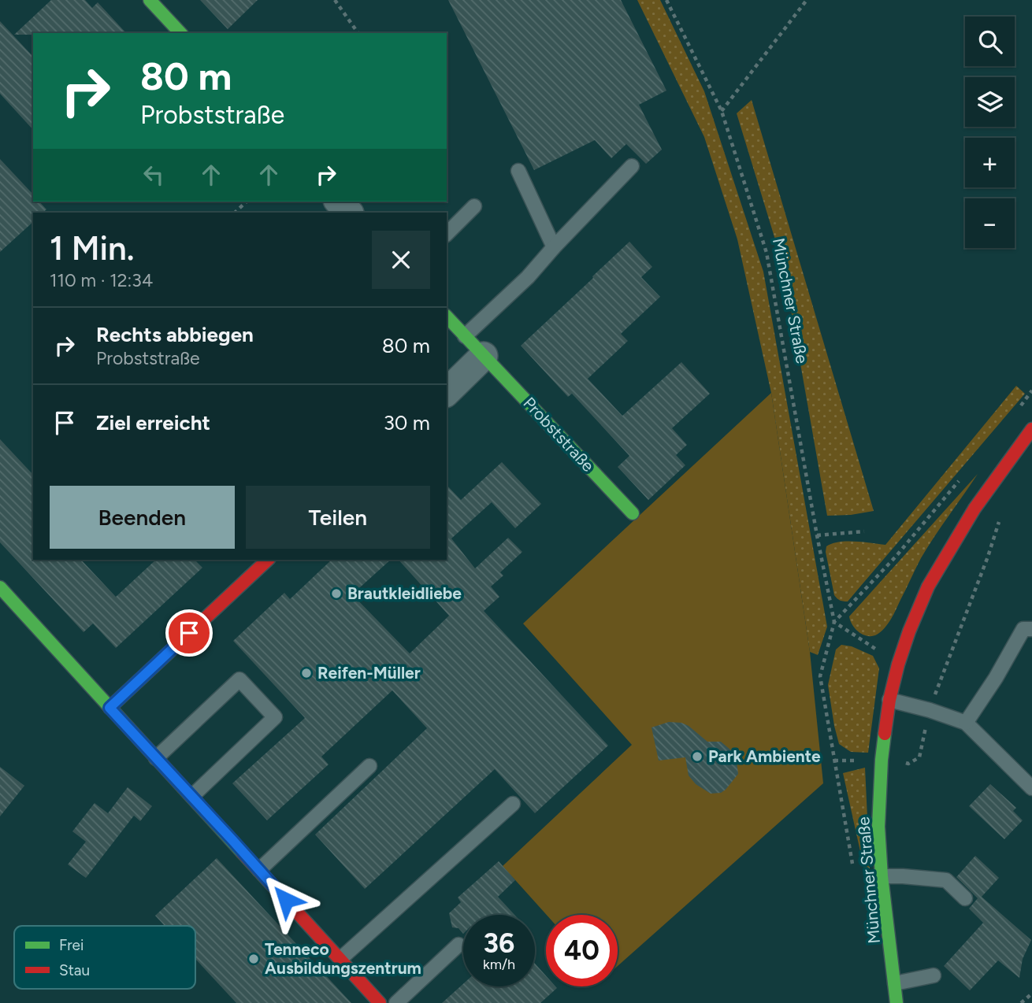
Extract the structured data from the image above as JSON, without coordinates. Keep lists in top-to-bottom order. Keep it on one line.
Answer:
{"streets":{"street":["Münchner Straße","Probststraße"]},"places":["Brautkleidliebe","Reifen-Müller","Park Ambiente","Tenneco Ausbildungszentrum"],"legend":["Frei","Stau"],"page":{"map_buttons":["+","−"],"turn":["80 m","Probststraße"],"heading":["1 Min.","110 m · 12:34"],"list":[{"name":"Rechts abbiegen","note":"Probststraße","value":"80 m"},{"name":"Ziel erreicht","value":"30 m"}],"buttons":["Beenden","Teilen"],"speed":"36 km/h","limit":"40"}}
